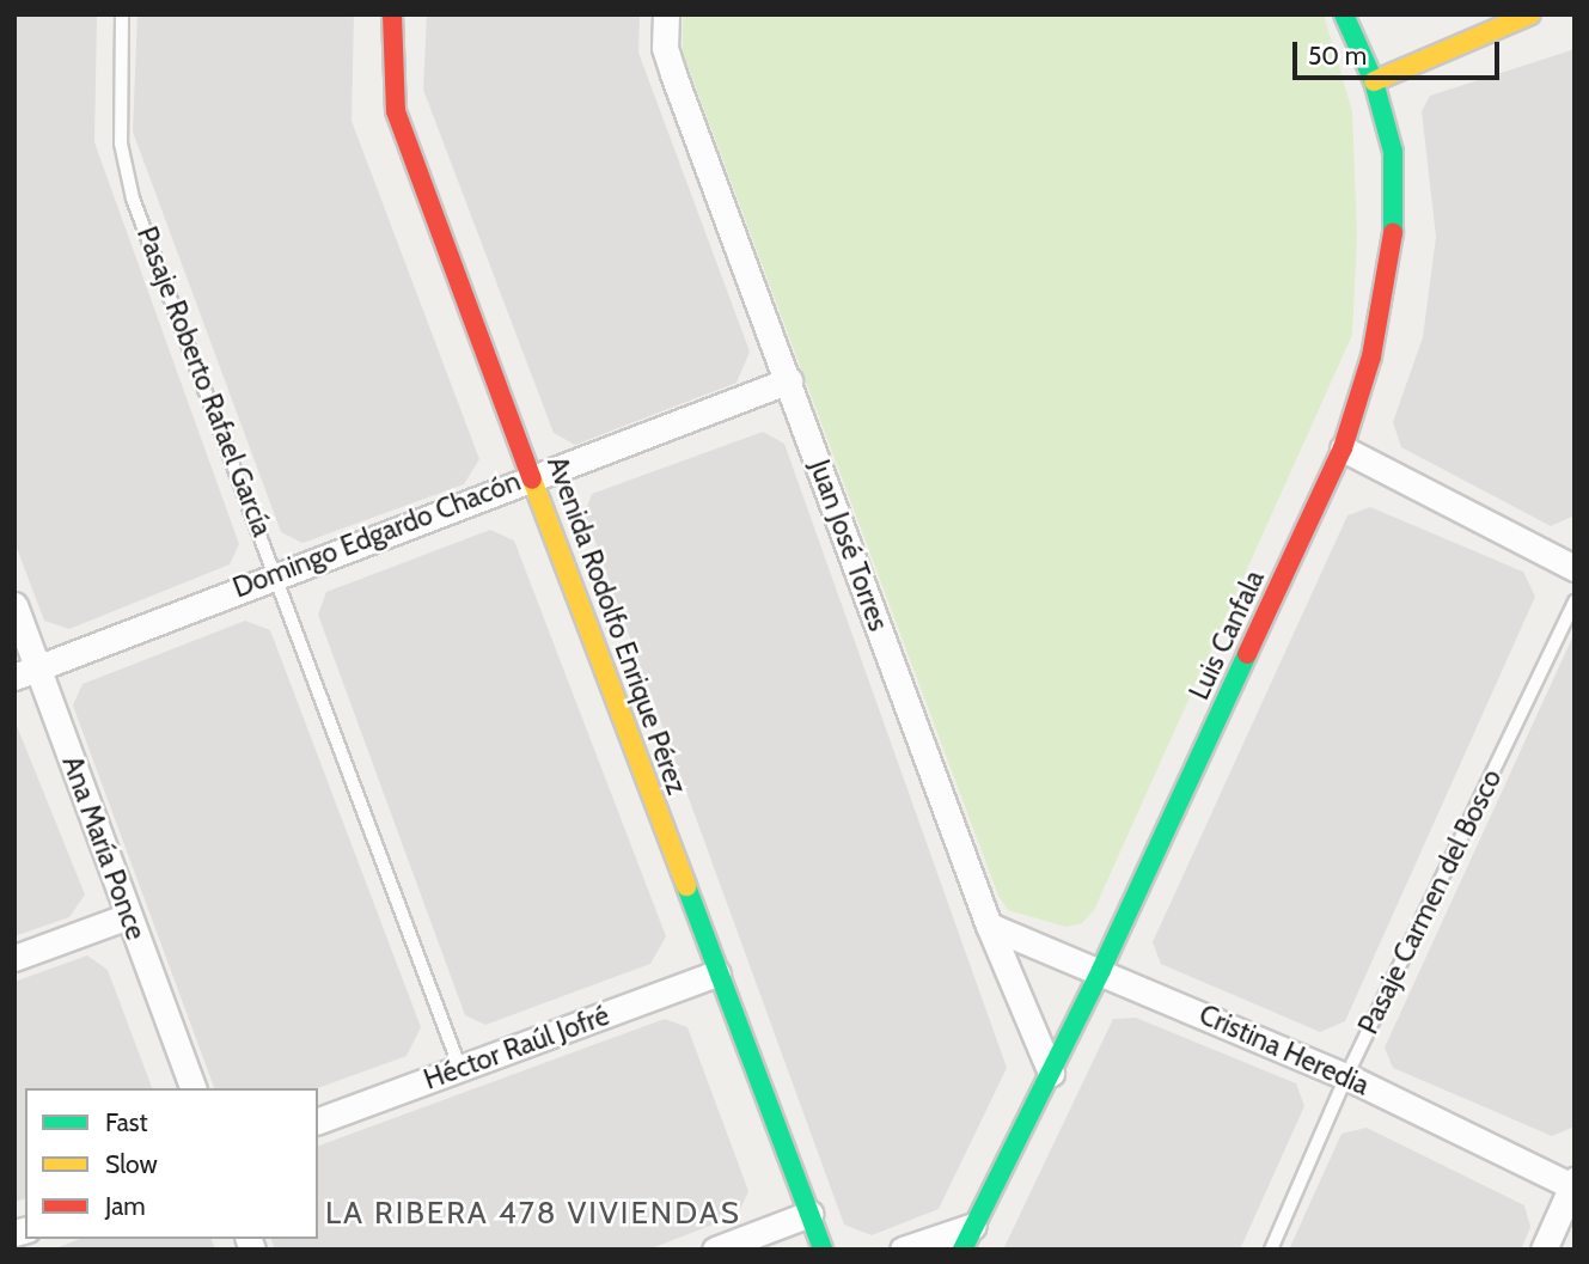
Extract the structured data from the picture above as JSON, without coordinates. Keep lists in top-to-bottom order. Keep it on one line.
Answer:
{"streets":{"street":["Domingo Edgardo Chacón","Juan José Torres","Avenida Rodolfo Enrique Pérez","Luis Canfala","Ana María Ponce","Héctor Raúl Jofré","Cristina Heredia"],"lane":["Pasaje Roberto Rafael García","Pasaje Carmen del Bosco"]},"crossings":[["Pasaje Roberto Rafael García","Domingo Edgardo Chacón"],["Pasaje Roberto Rafael García","Héctor Raúl Jofré"],["Domingo Edgardo Chacón","Juan José Torres"],["Domingo Edgardo Chacón","Avenida Rodolfo Enrique Pérez"],["Domingo Edgardo Chacón","Ana María Ponce"],["Juan José Torres","Luis Canfala"],["Juan José Torres","Cristina Heredia"],["Avenida Rodolfo Enrique Pérez","Héctor Raúl Jofré"],["Luis Canfala","Cristina Heredia"],["Pasaje Carmen del Bosco","Cristina Heredia"]],"districts":["LA RIBERA 478 VIVIENDAS"],"legend":["Fast","Slow","Jam"],"scale_bar":"50 m"}
